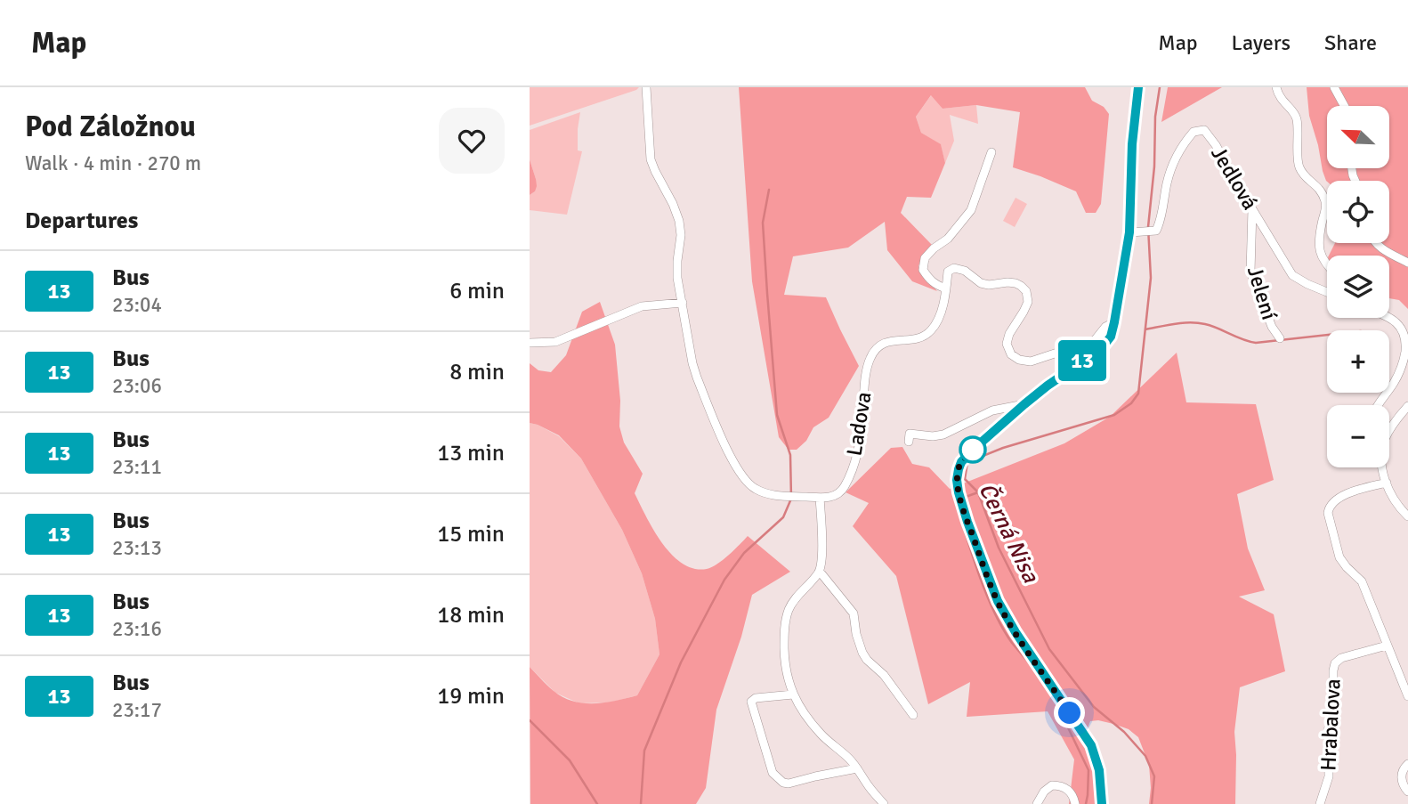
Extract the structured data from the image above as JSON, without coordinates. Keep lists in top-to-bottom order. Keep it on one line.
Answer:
{"streets":{"street":["Jedlová","Jelení","Ladova","Hrabalova"]},"crossings":[["Jedlová","Jelení"]],"water":["Černá Nisa"],"lines":["bus line 13"],"north":"top left","page":{"header":"Map","nav":["Map","Layers","Share"],"heading":[["Pod Záložnou","Walk · 4 min · 270 m"],"Departures"],"on_map":"13","map_buttons":["+","−"],"list":[{"mark":"13","name":"Bus","note":"23:04","value":"6 min"},{"mark":"13","name":"Bus","note":"23:06","value":"8 min"},{"mark":"13","name":"Bus","note":"23:11","value":"13 min"},{"mark":"13","name":"Bus","note":"23:13","value":"15 min"},{"mark":"13","name":"Bus","note":"23:16","value":"18 min"},{"mark":"13","name":"Bus","note":"23:17","value":"19 min"}]}}
